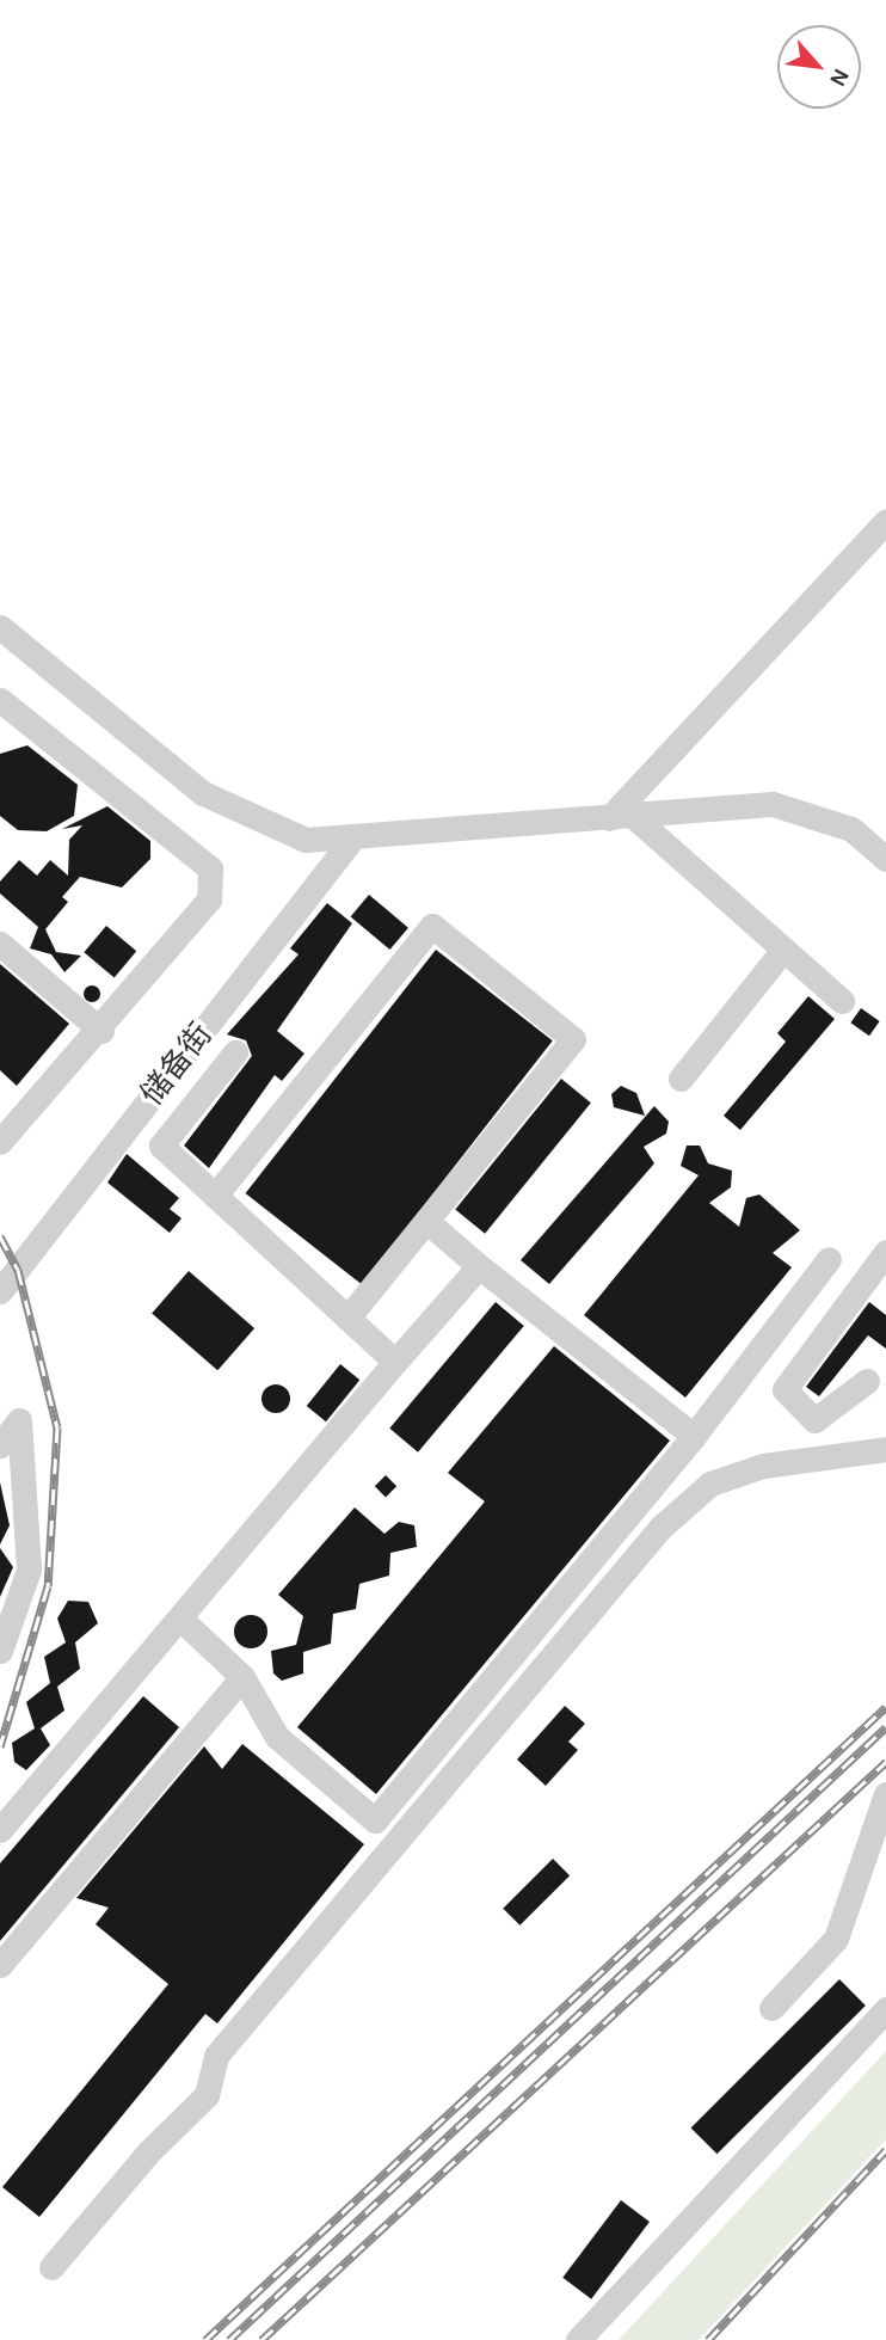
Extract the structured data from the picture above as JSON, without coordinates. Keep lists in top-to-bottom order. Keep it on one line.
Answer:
{"streets":{"street":["储备街"]},"north":"bottom right"}
